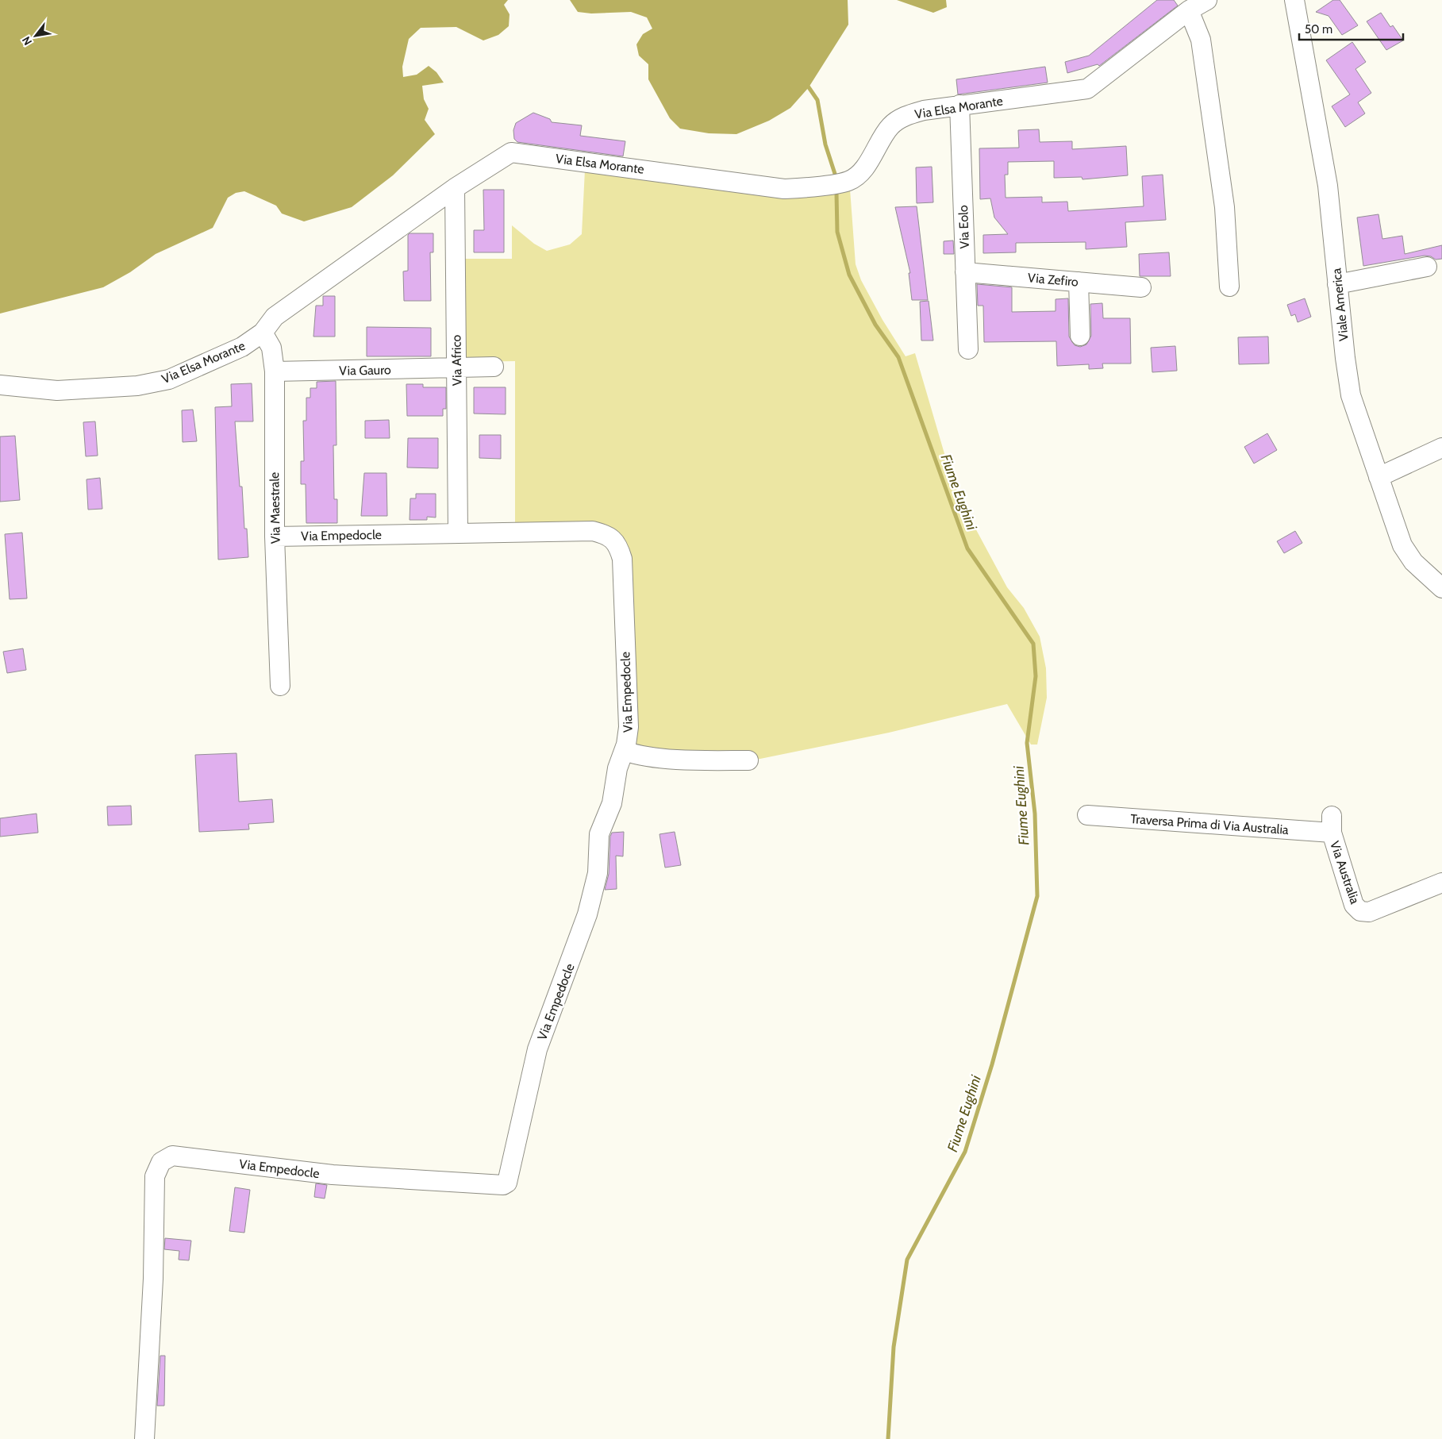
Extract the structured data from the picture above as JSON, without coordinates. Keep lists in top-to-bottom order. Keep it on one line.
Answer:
{"streets":{"street":["Via Elsa Morante","Via Eolo","Via Zefiro","Viale America","Via Africo","Via Gauro","Via Maestrale","Via Empedocle","Traversa Prima di Via Australia","Via Australia"]},"crossings":[["Via Elsa Morante","Via Eolo"],["Via Elsa Morante","Via Africo"],["Via Elsa Morante","Via Maestrale"],["Via Eolo","Via Zefiro"],["Via Africo","Via Gauro"],["Via Africo","Via Empedocle"],["Via Gauro","Via Maestrale"],["Via Maestrale","Via Empedocle"],["Traversa Prima di Via Australia","Via Australia"]],"water":["Fiume Eughini"],"scale_bar":"50 m","north":"bottom left"}
